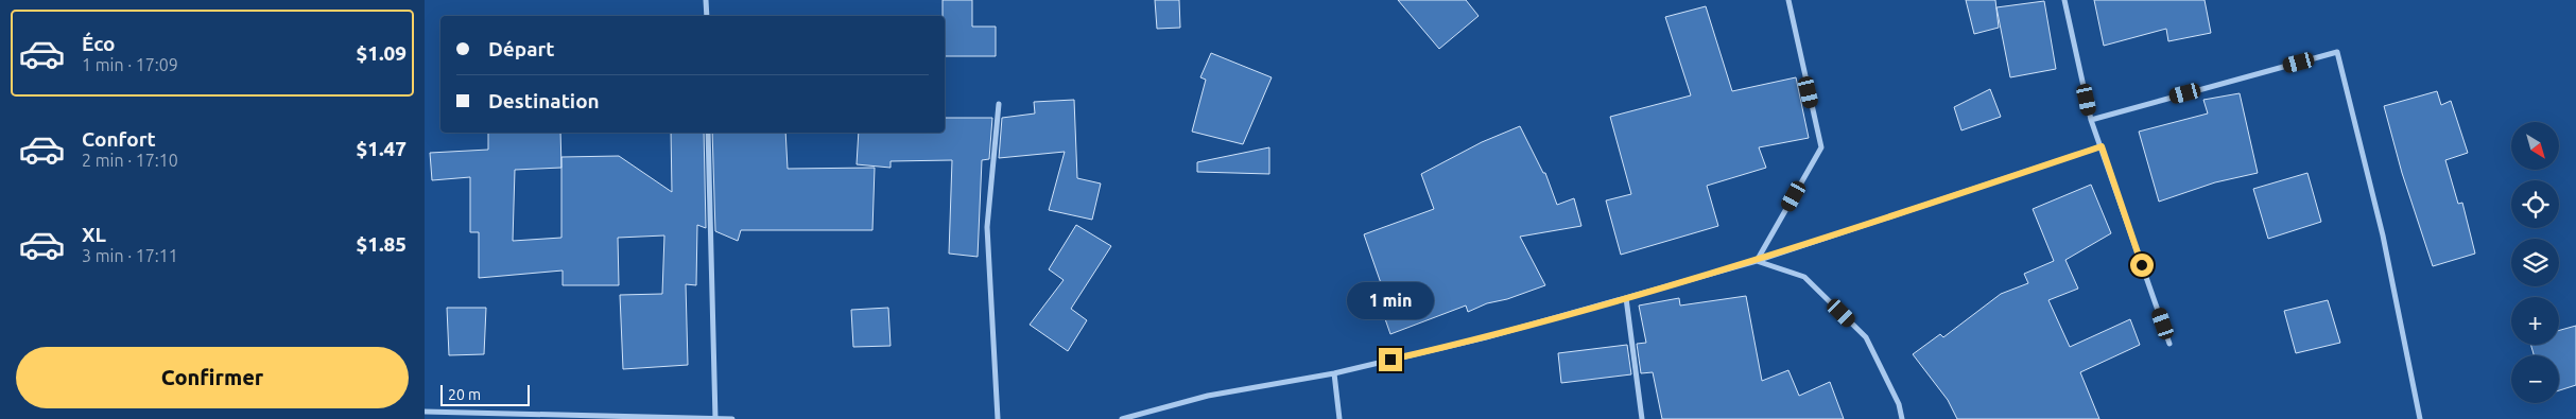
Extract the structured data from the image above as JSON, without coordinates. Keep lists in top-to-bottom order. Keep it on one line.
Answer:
{"scale_bar":"20 m","north":"bottom right","page":{"list":[{"name":"Éco","note":"1 min · 17:09","value":"$1.09"},{"name":"Confort","note":"2 min · 17:10","value":"$1.47"},{"name":"XL","note":"3 min · 17:11","value":"$1.85"}],"banner":["Départ","Destination"],"map_buttons":["+","−"],"bubble":"1 min","buttons":"Confirmer","scale":"20 m"}}
